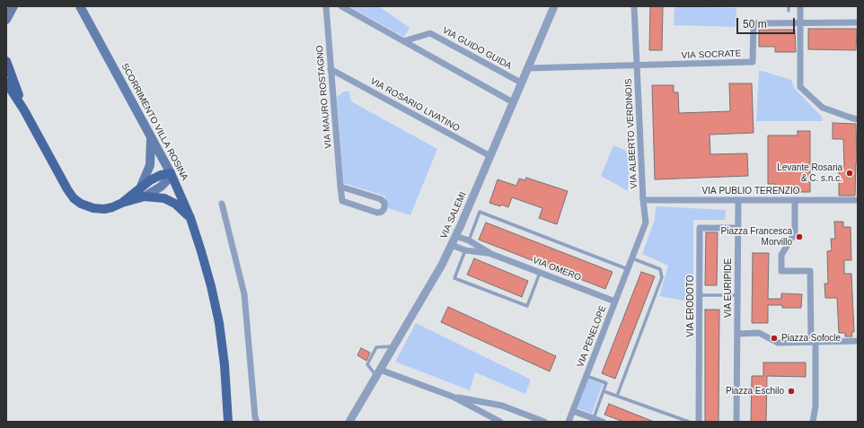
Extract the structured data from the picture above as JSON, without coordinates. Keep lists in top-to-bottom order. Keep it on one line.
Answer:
{"streets":{"main road":["SCORRIMENTO VILLA ROSINA"],"street":["VIA GUIDO GUIDA","VIA SOCRATE","VIA MAURO ROSTAGNO","VIA ROSARIO LIVATINO","VIA ALBERTO VERDINOIS","VIA PUBLIO TERENZIO","VIA SALEMI","VIA OMERO","VIA EURIPIDE","VIA ERODOTO","VIA PENELOPE"]},"crossings":[["VIA GUIDO GUIDA","VIA SALEMI"],["VIA SOCRATE","VIA ALBERTO VERDINOIS"],["VIA SOCRATE","VIA SALEMI"],["VIA MAURO ROSTAGNO","VIA ROSARIO LIVATINO"],["VIA ROSARIO LIVATINO","VIA SALEMI"],["VIA ALBERTO VERDINOIS","VIA PUBLIO TERENZIO"],["VIA ALBERTO VERDINOIS","VIA PENELOPE"],["VIA PUBLIO TERENZIO","VIA EURIPIDE"],["VIA OMERO","VIA PENELOPE"],["VIA EURIPIDE","VIA ERODOTO"]],"places":["Levante Rosaria & C. s.n.c.","Piazza Francesca Morvillo","Piazza Sofocle","Piazza Eschilo"],"scale_bar":"50 m"}
